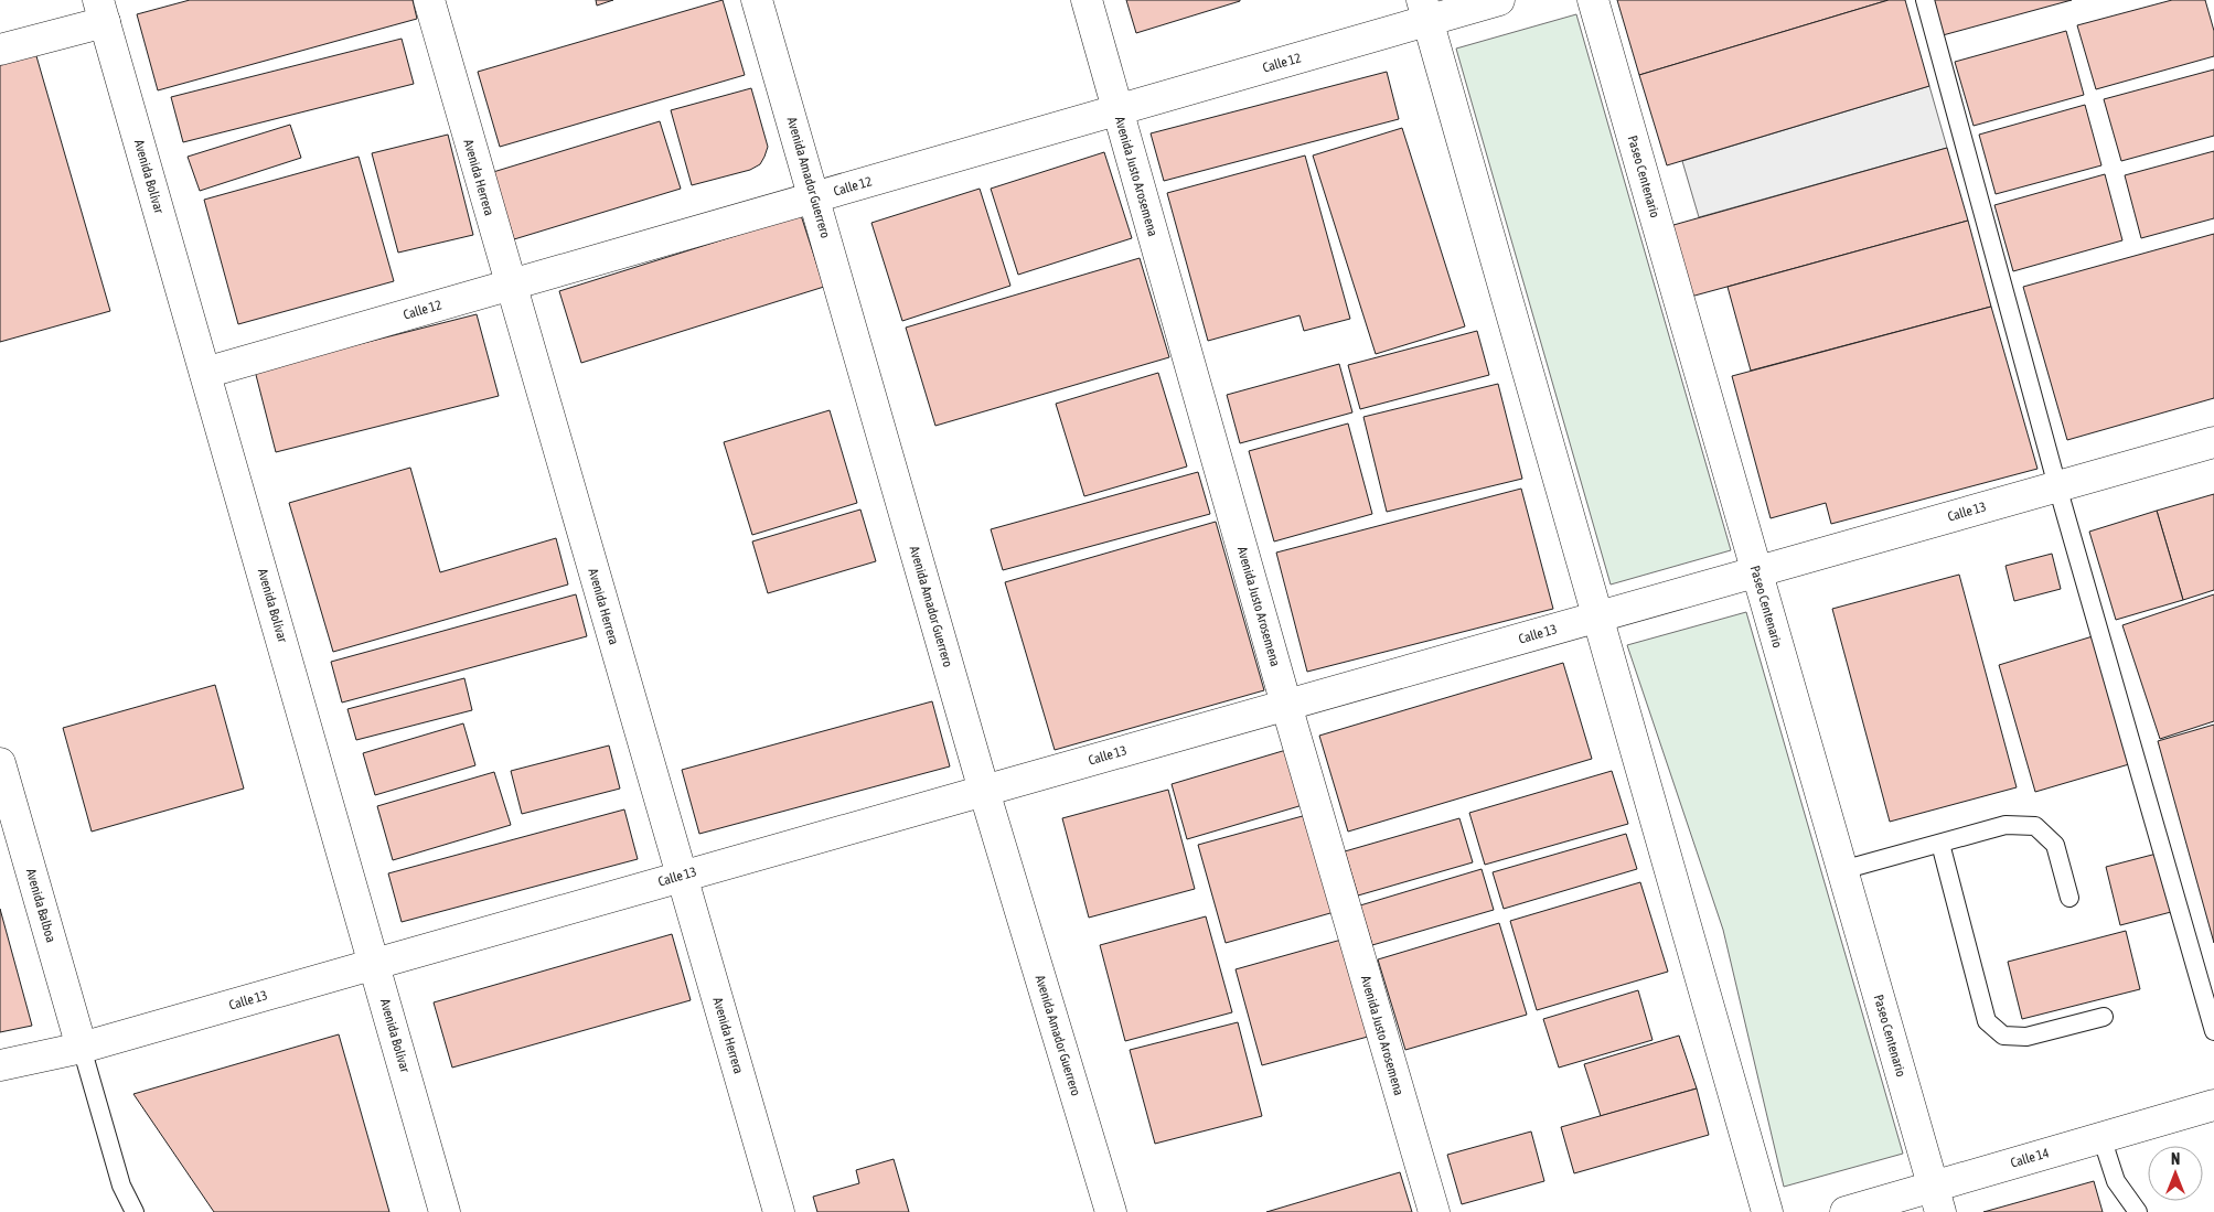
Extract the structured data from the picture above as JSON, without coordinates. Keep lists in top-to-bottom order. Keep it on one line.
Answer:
{"streets":{"street":["Calle 12","Avenida Bolívar","Avenida Justo Arosemena","Paseo Centenario","Avenida Herrera","Avenida Amador Guerrero","Calle 13","Avenida Balboa","Calle 14"]},"crossings":[["Calle 12","Avenida Bolívar"],["Calle 12","Avenida Justo Arosemena"],["Calle 12","Avenida Herrera"],["Calle 12","Avenida Amador Guerrero"],["Avenida Bolívar","Calle 13"],["Avenida Justo Arosemena","Calle 13"],["Paseo Centenario","Calle 13"],["Paseo Centenario","Calle 14"],["Avenida Herrera","Calle 13"],["Avenida Amador Guerrero","Calle 13"],["Calle 13","Avenida Balboa"]],"north":"top"}
